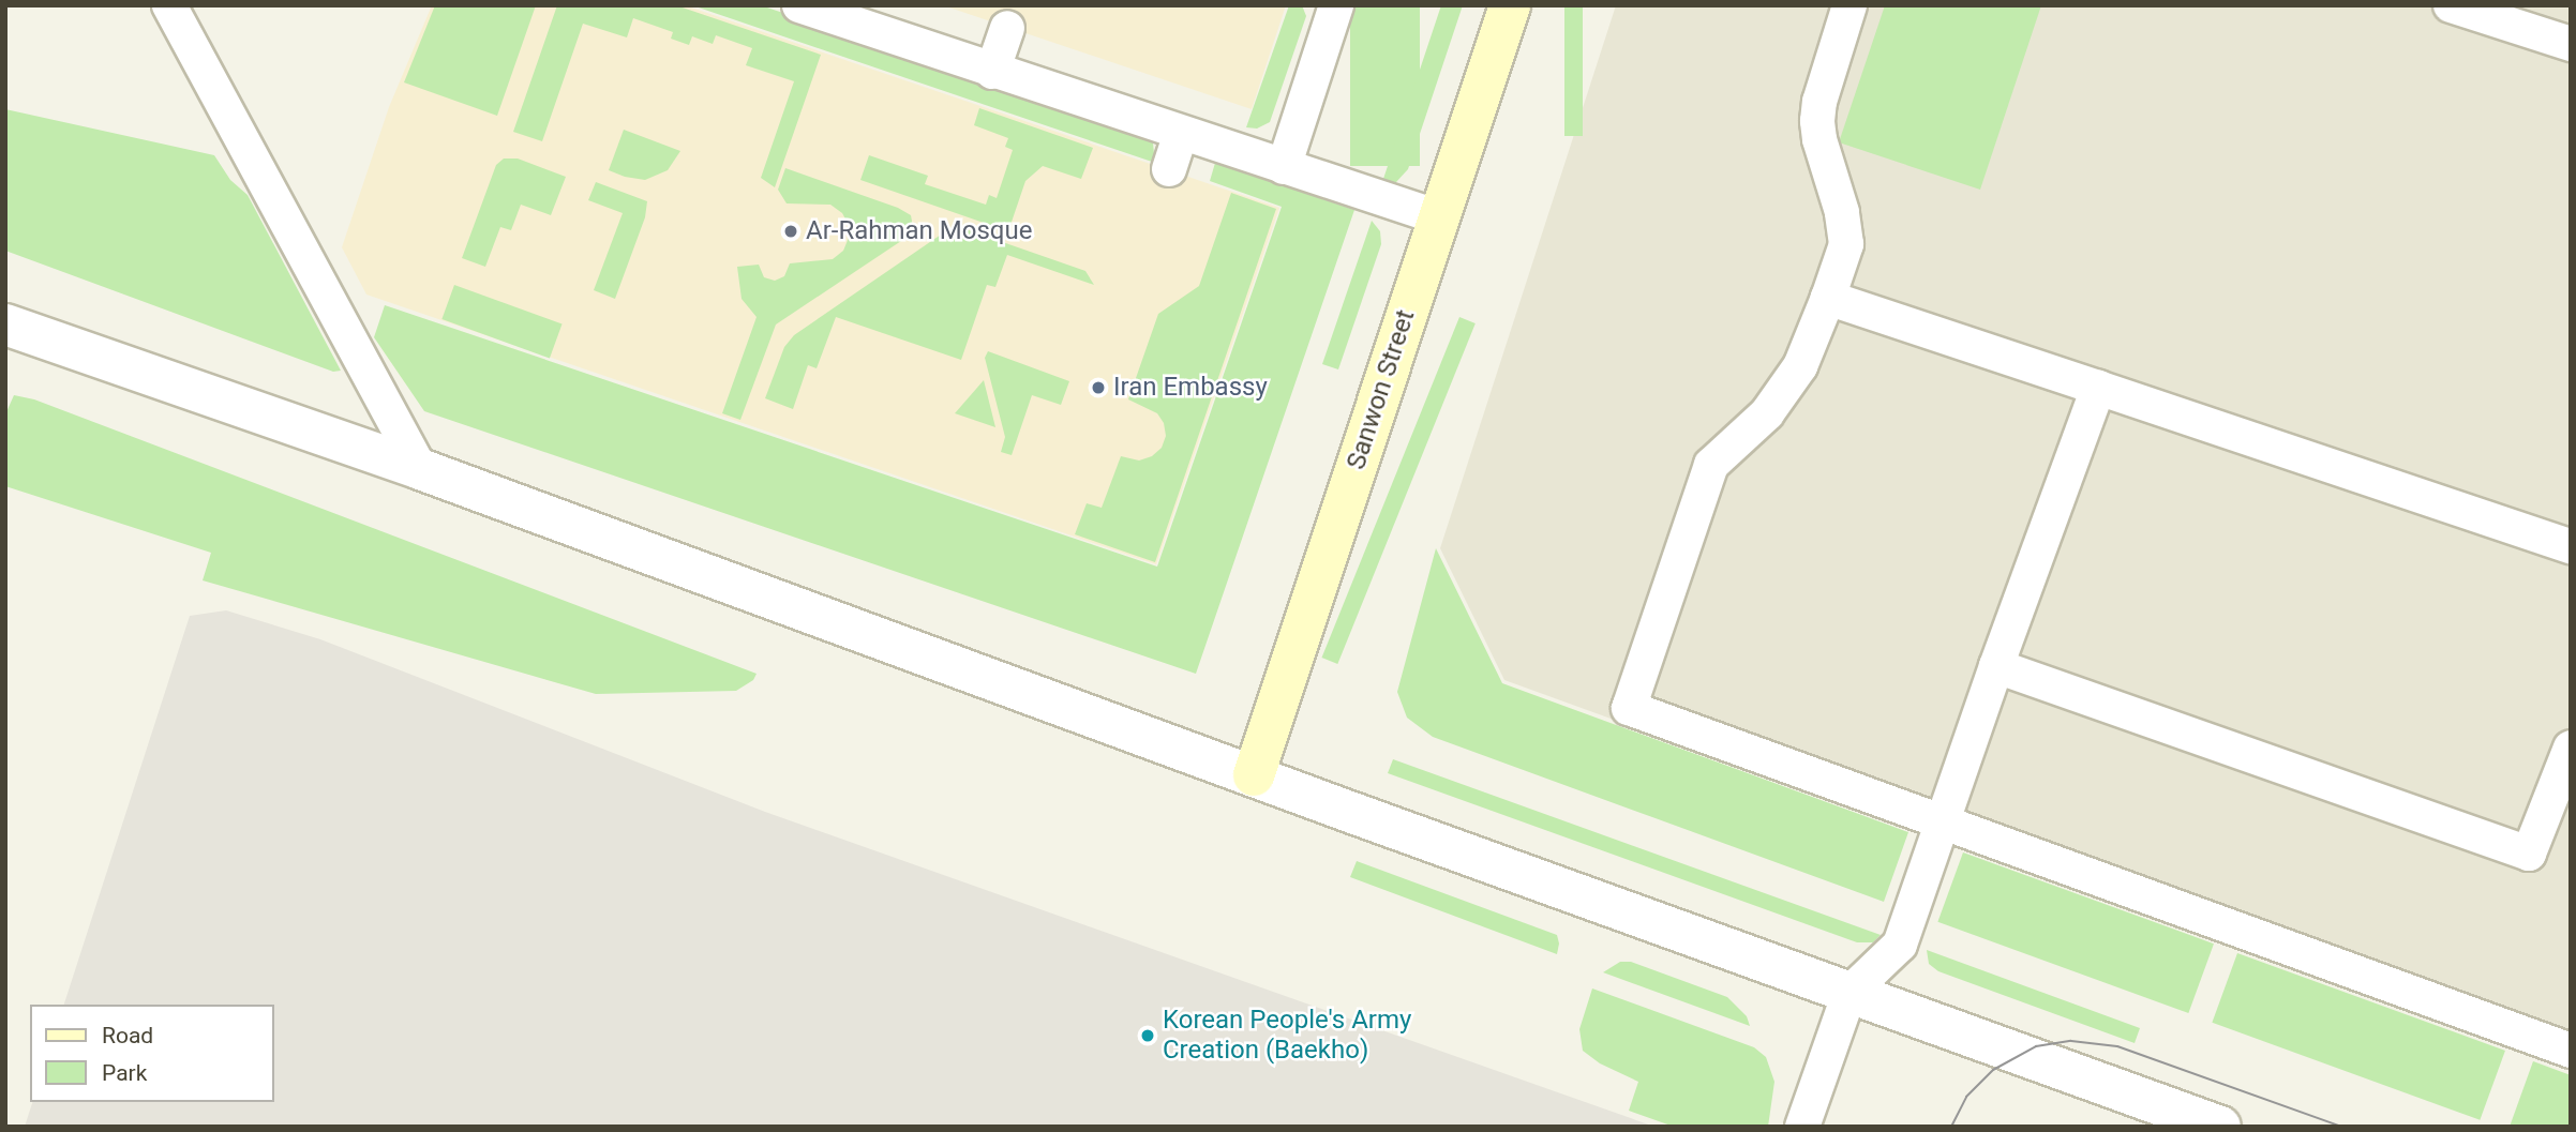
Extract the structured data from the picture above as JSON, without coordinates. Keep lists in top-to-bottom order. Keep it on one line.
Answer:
{"streets":{"main road":["Sanwon Street"]},"places":["Ar-Rahman Mosque","Iran Embassy","Korean People's Army Creation (Baekho)"],"legend":["Road","Park"]}
